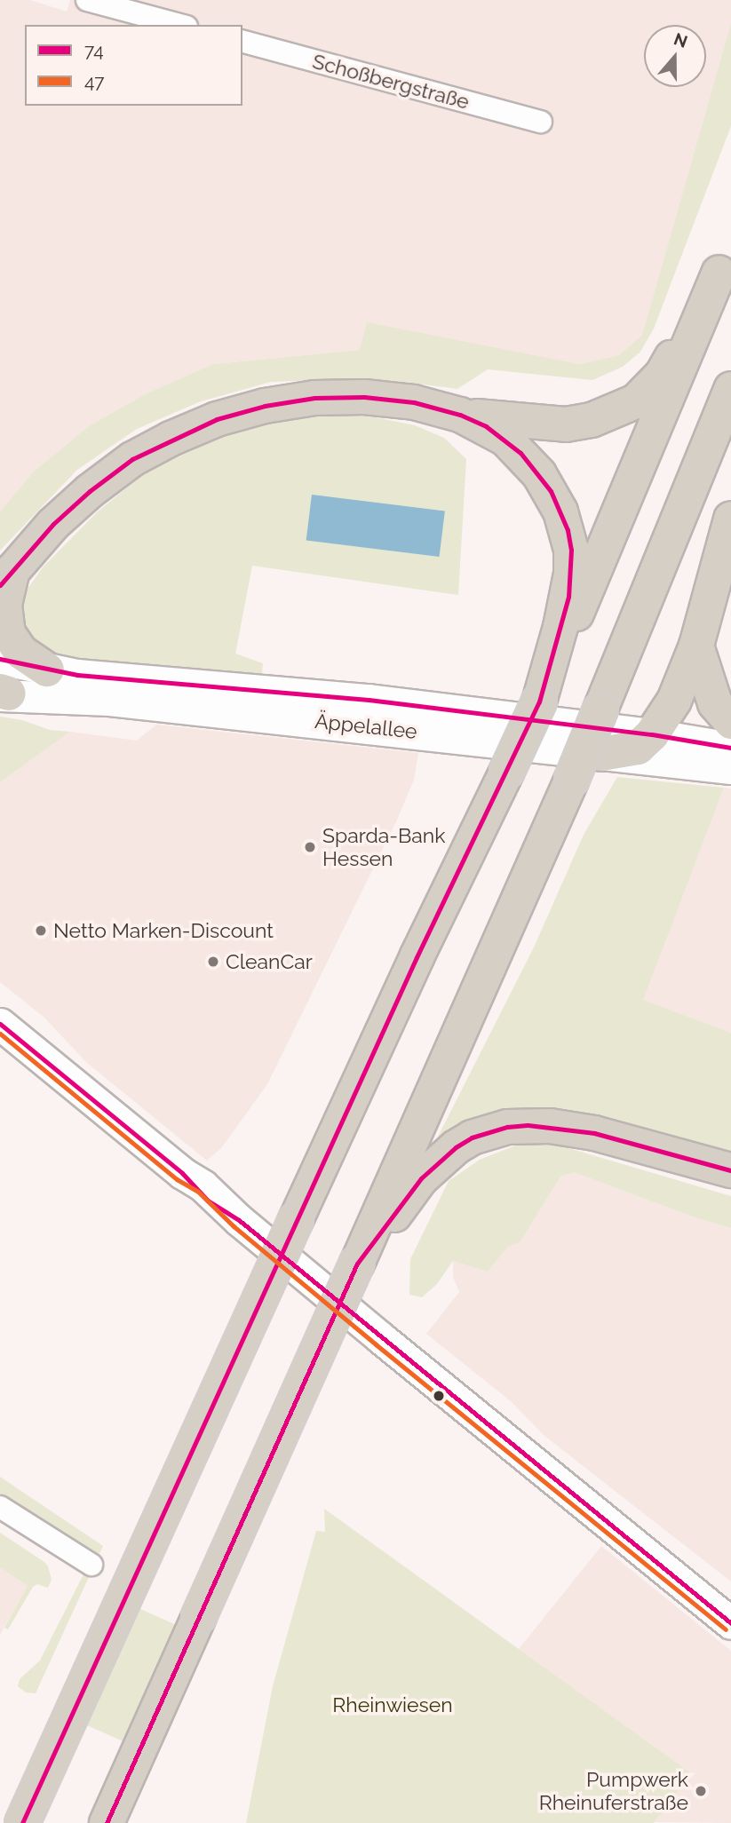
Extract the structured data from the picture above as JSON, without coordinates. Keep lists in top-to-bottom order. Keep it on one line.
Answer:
{"streets":{"main road":["Äppelallee"],"street":["Schoßbergstraße"]},"parks":["Rheinwiesen"],"places":["Sparda-Bank Hessen","Netto Marken-Discount","CleanCar","Pumpwerk Rheinuferstraße"],"lines":["transit line 74","transit line 47"],"legend":["74","47"],"north":"top"}
